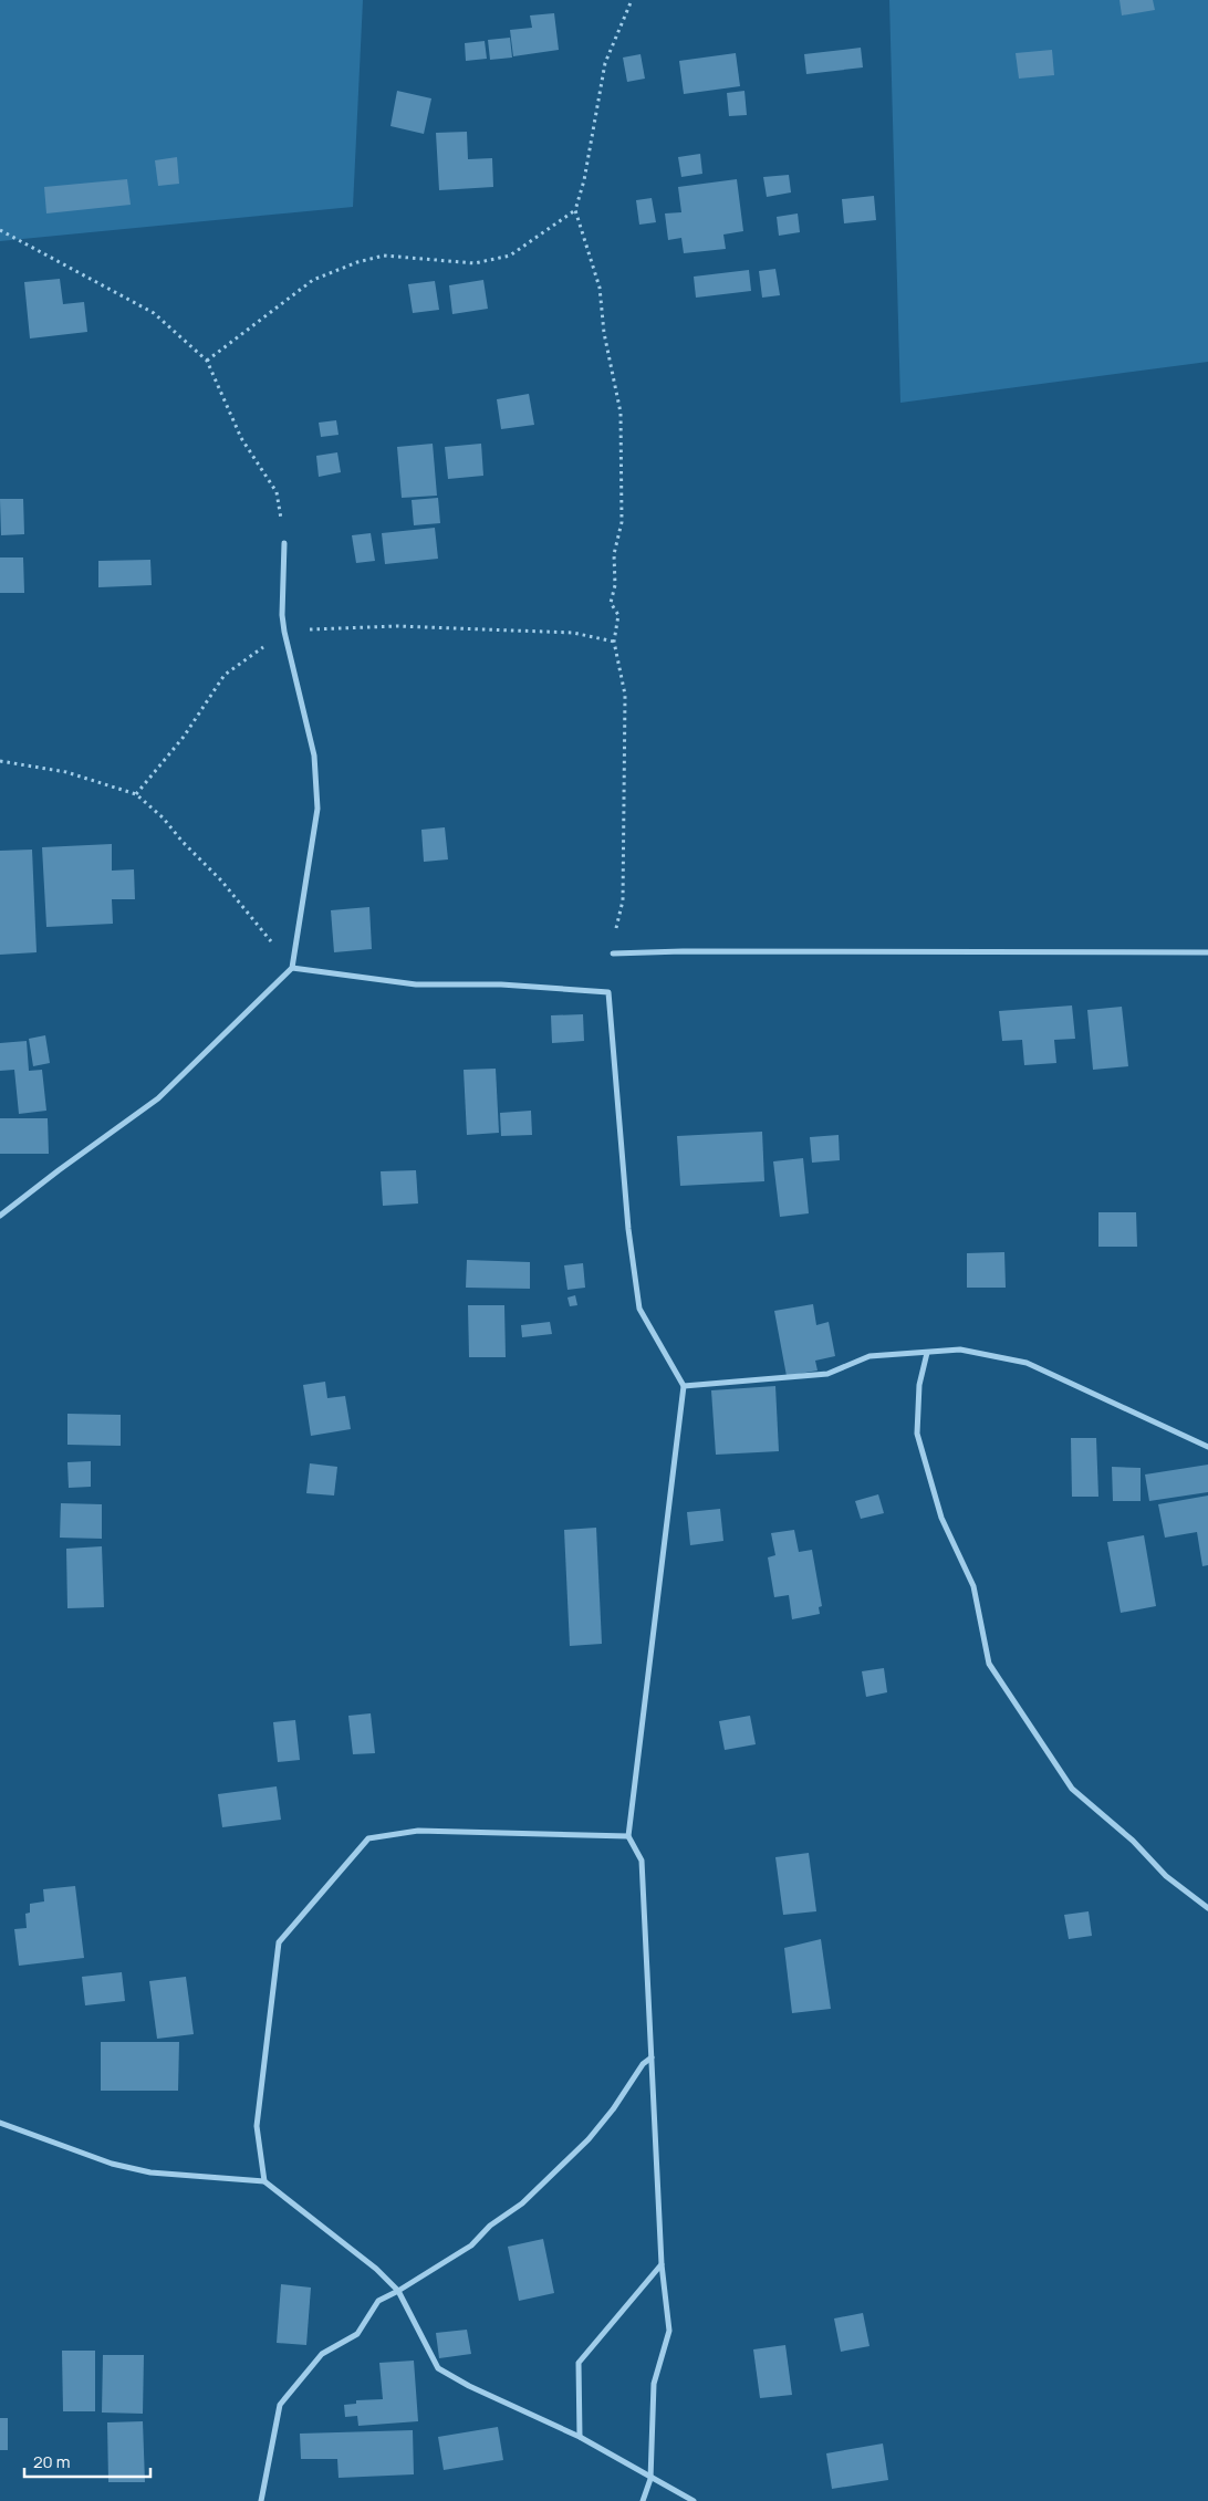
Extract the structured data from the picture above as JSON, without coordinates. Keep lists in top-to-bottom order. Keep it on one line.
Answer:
{"scale_bar":"20 m"}
